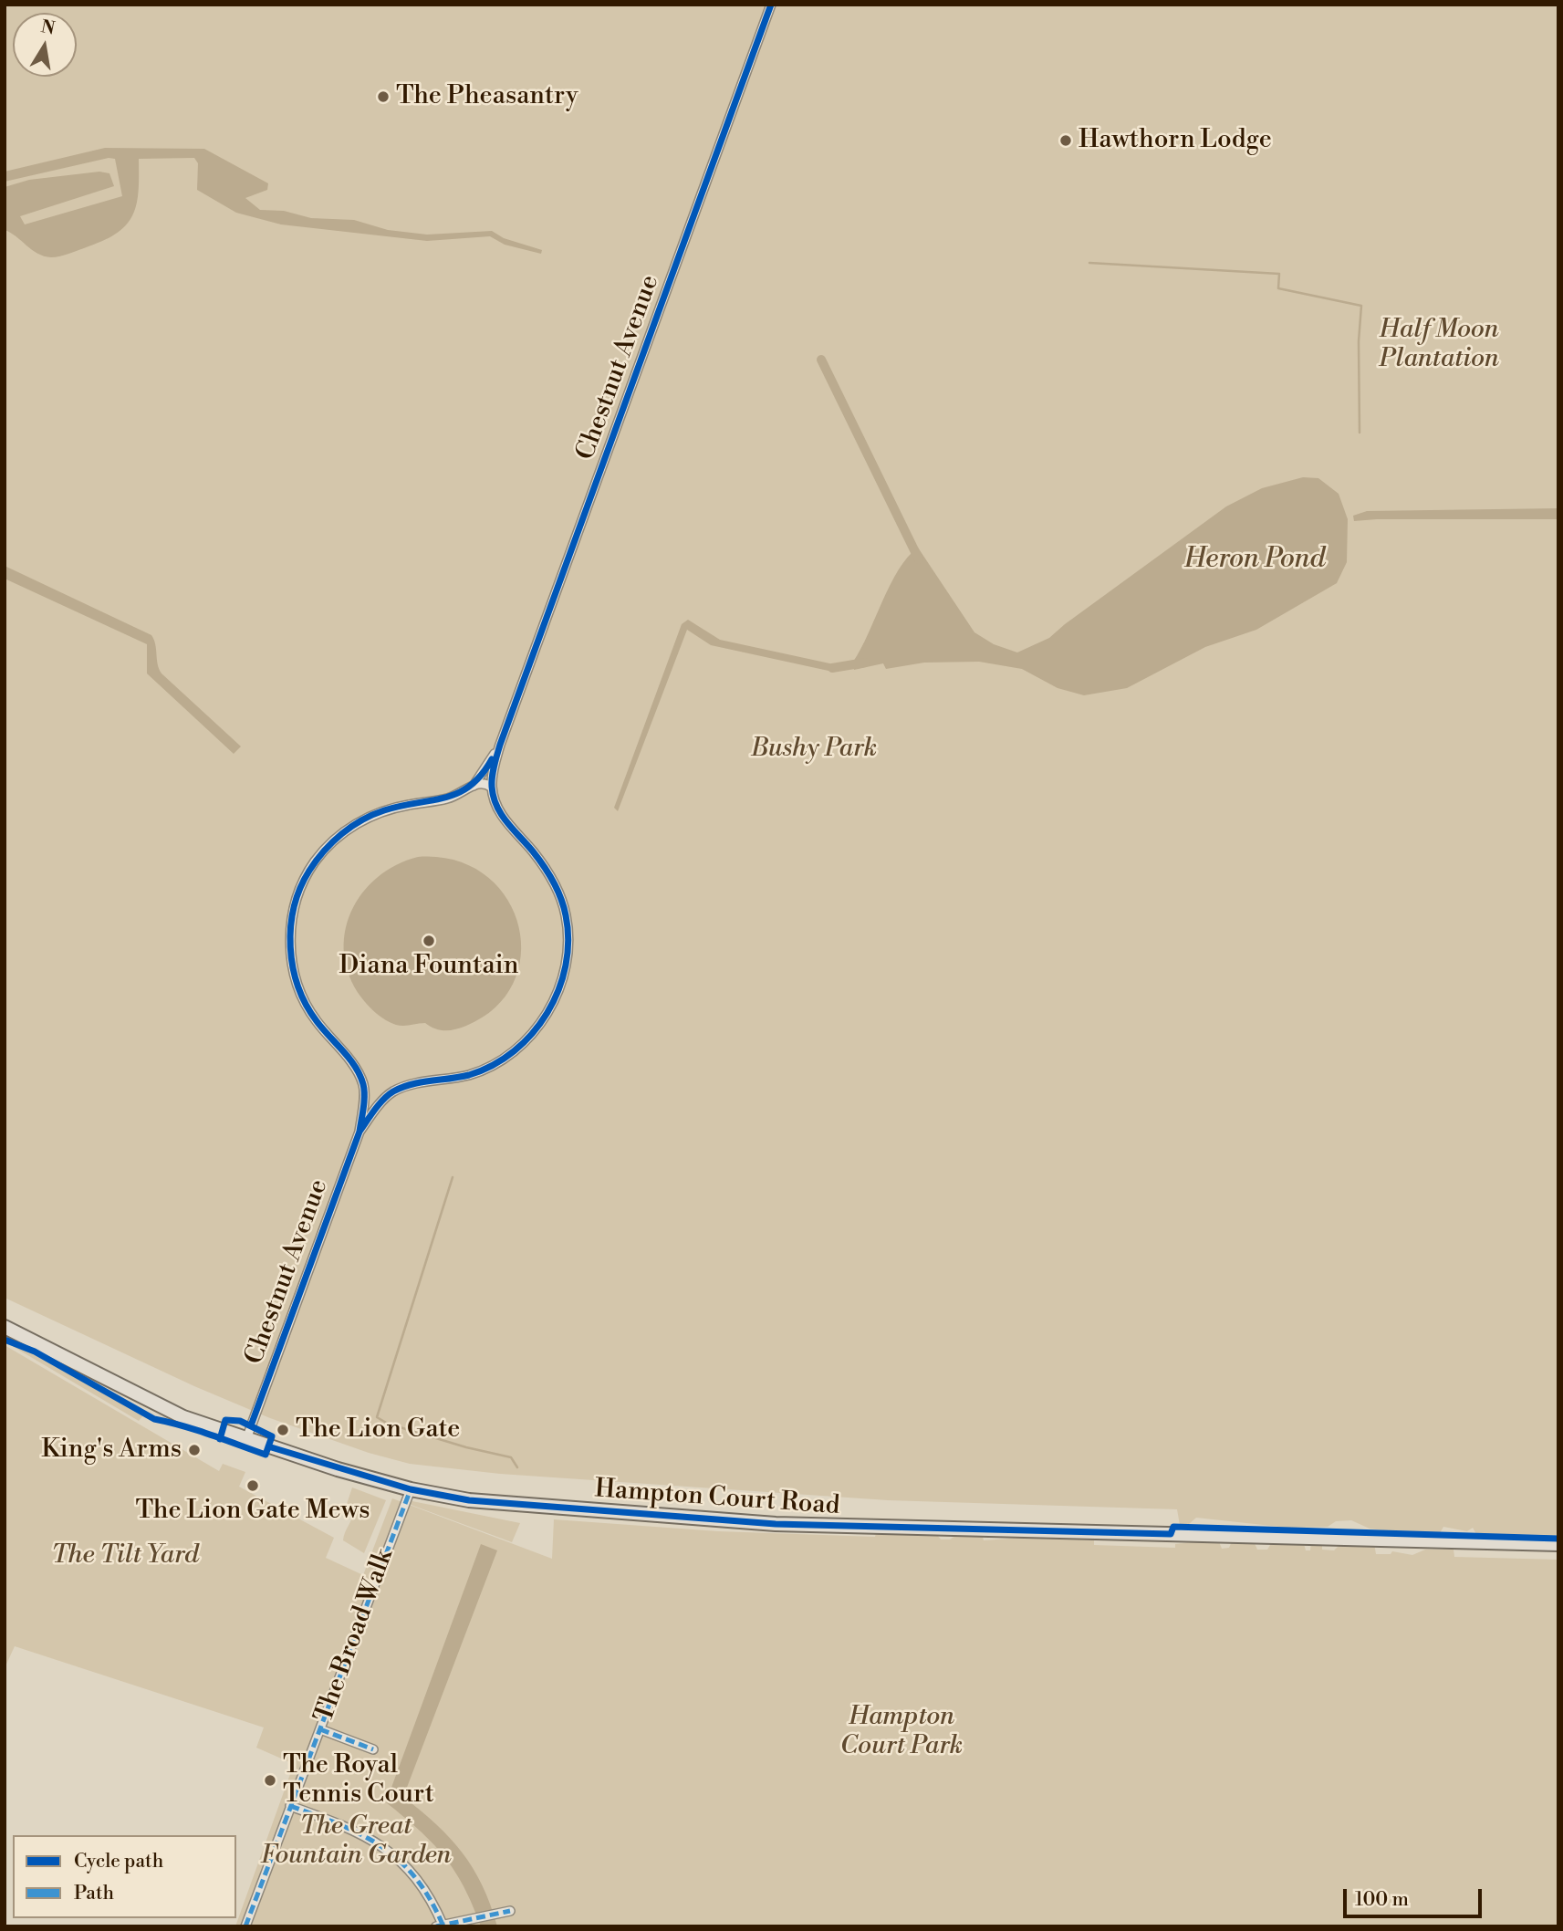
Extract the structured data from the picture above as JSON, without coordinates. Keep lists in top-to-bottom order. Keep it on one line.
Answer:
{"streets":{"main road":["Hampton Court Road"],"street":["Chestnut Avenue","The Broad Walk"]},"crossings":[["Chestnut Avenue","Hampton Court Road"],["Hampton Court Road","The Broad Walk"]],"water":["Heron Pond"],"parks":["Half Moon Plantation","Bushy Park","The Tilt Yard","Hampton Court Park","The Great Fountain Garden"],"places":["The Pheasantry","Hawthorn Lodge","Diana Fountain","The Lion Gate","King's Arms","The Lion Gate Mews","The Royal Tennis Court"],"legend":["Cycle path","Path"],"scale_bar":"100 m","north":"top"}
